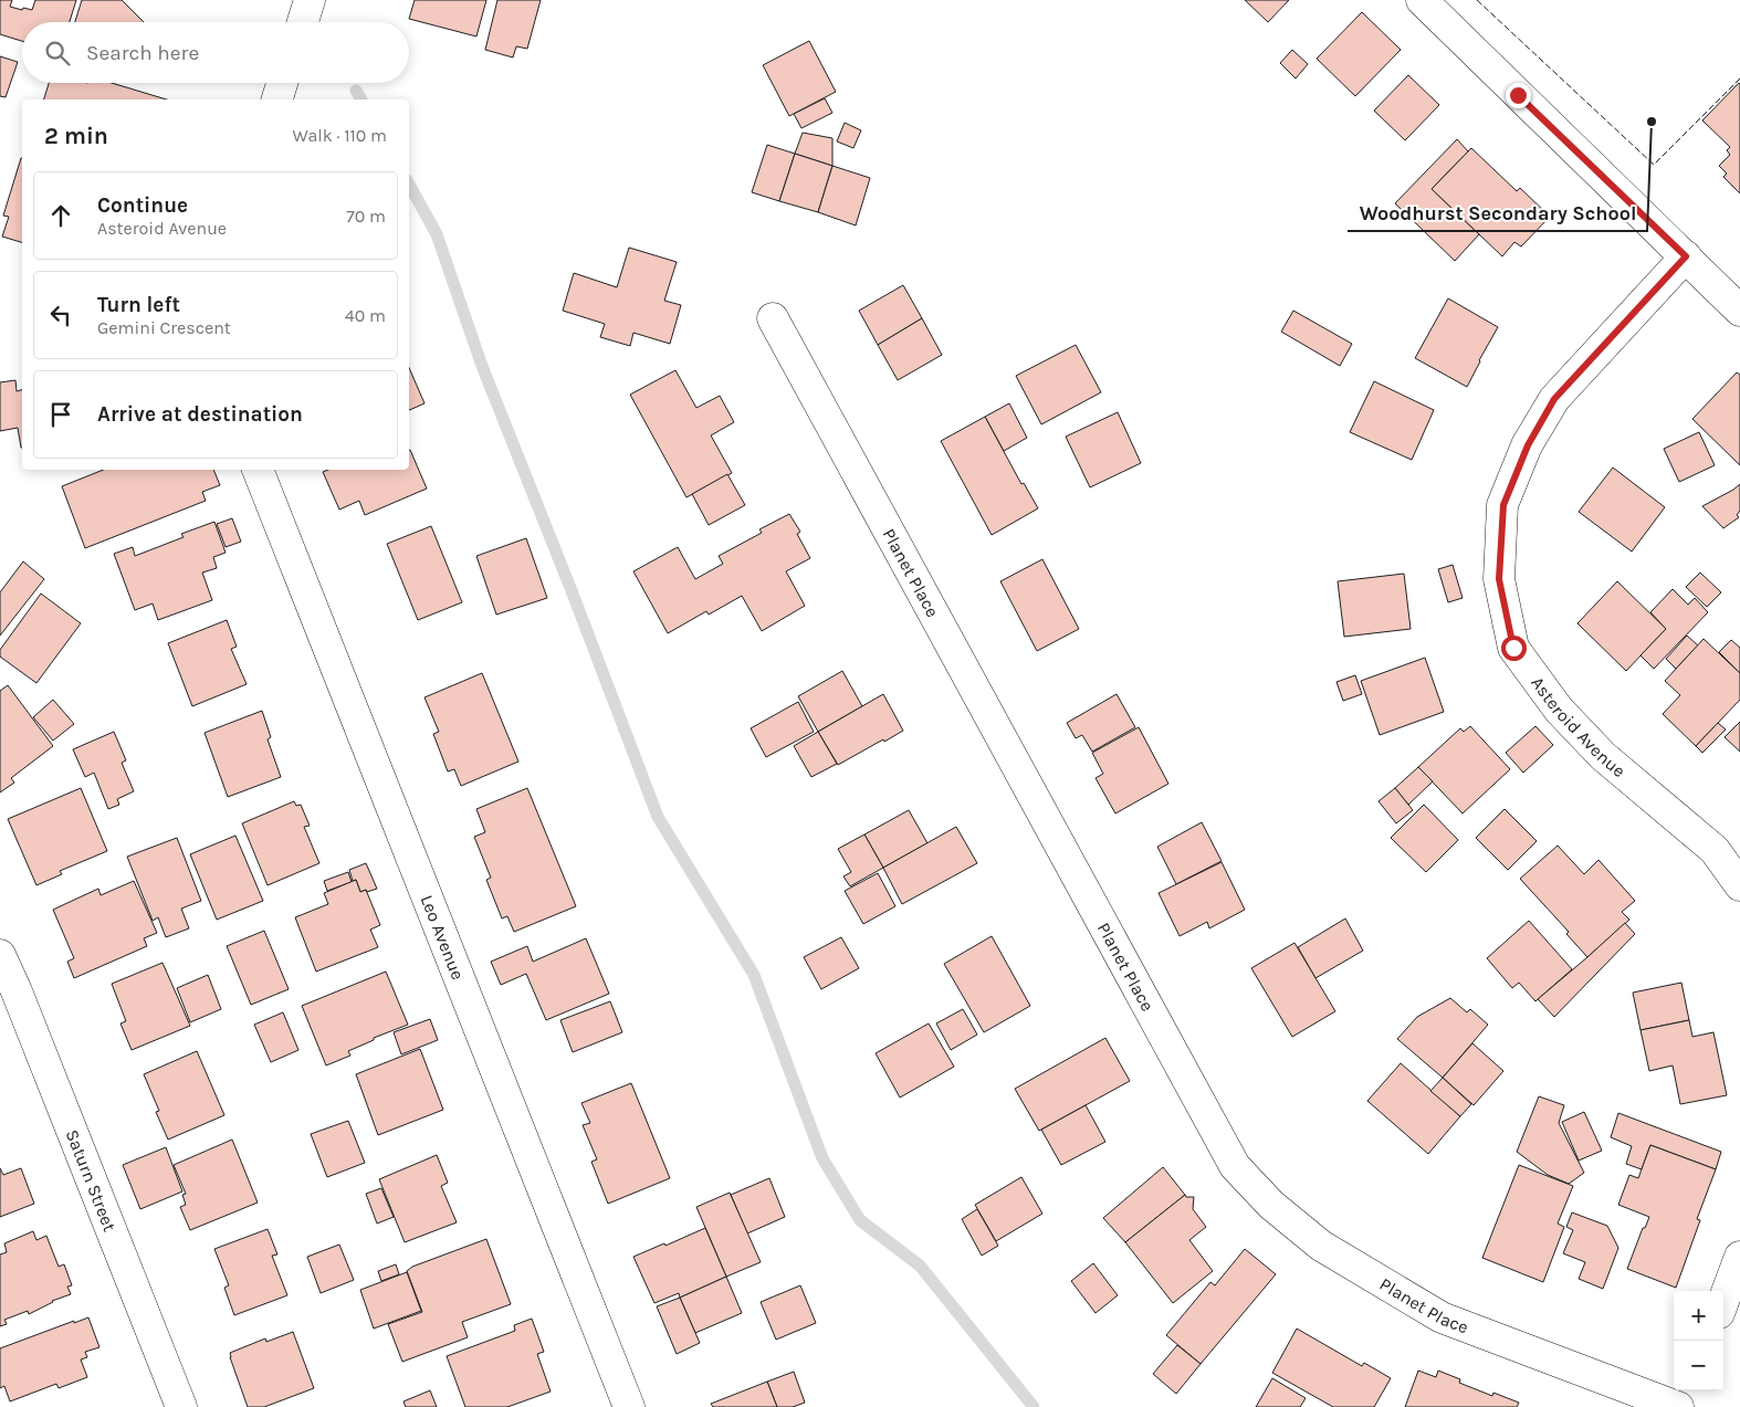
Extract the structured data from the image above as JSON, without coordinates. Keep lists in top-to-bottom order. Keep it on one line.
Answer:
{"streets":{"street":["Planet Place","Asteroid Avenue","Leo Avenue","Saturn Street"]},"places":["Woodhurst Secondary School"],"page":{"search":"Search here","heading":["2 min","Walk · 110 m"],"list":[["Continue","Asteroid Avenue","70 m"],["Turn left","Gemini Crescent","40 m"],"Arrive at destination"],"map_buttons":["+","−"]}}
